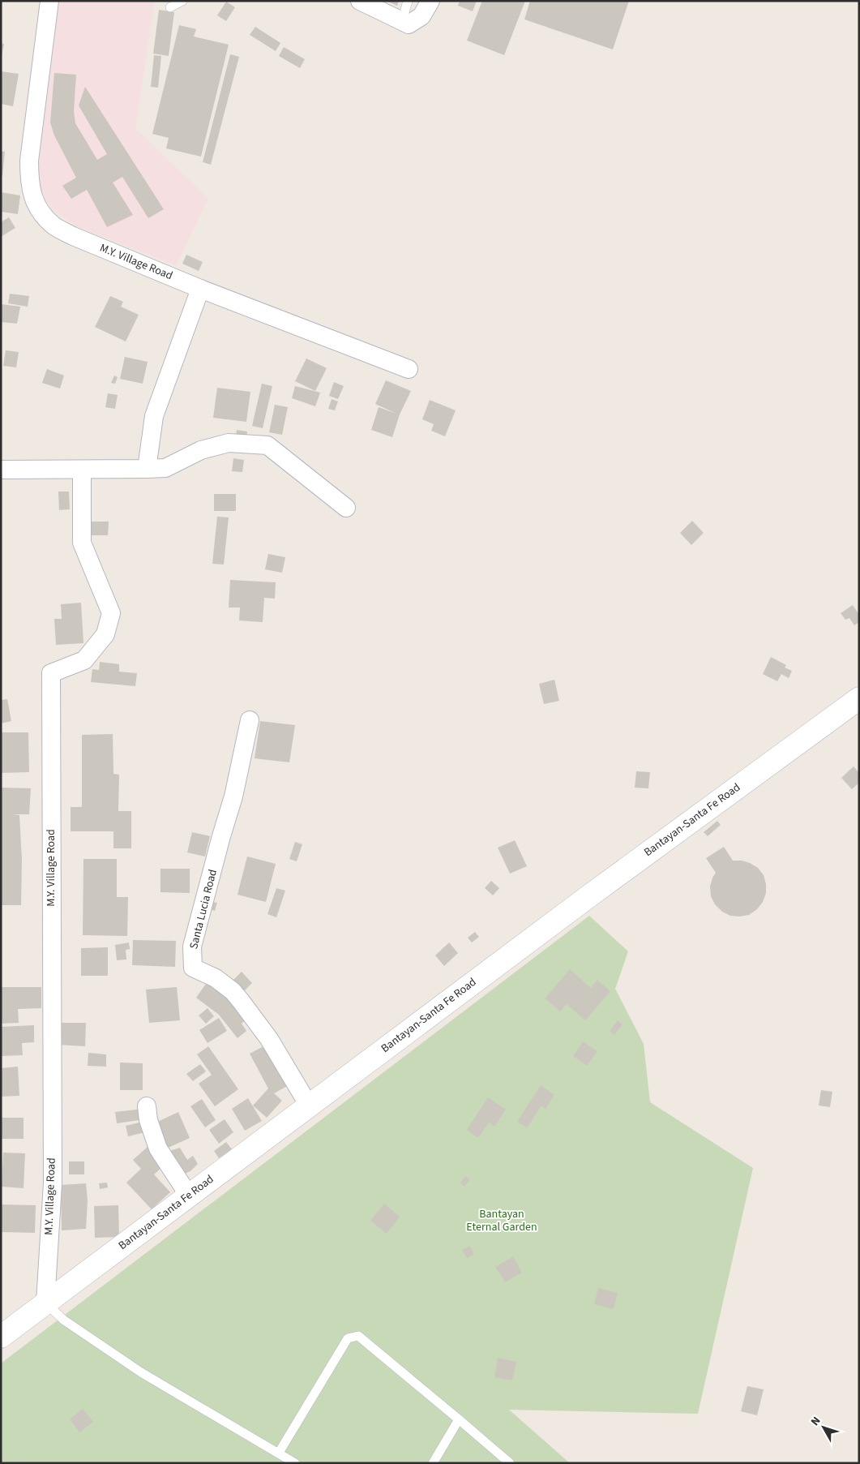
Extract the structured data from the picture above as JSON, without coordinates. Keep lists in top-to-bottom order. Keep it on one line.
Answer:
{"streets":{"main road":["Bantayan-Santa Fe Road"],"street":["M.Y. Village Road","Santa Lucia Road"]},"crossings":[["M.Y. Village Road","Bantayan-Santa Fe Road"],["Bantayan-Santa Fe Road","Santa Lucia Road"]],"parks":["Bantayan Eternal Garden"],"north":"top left"}
